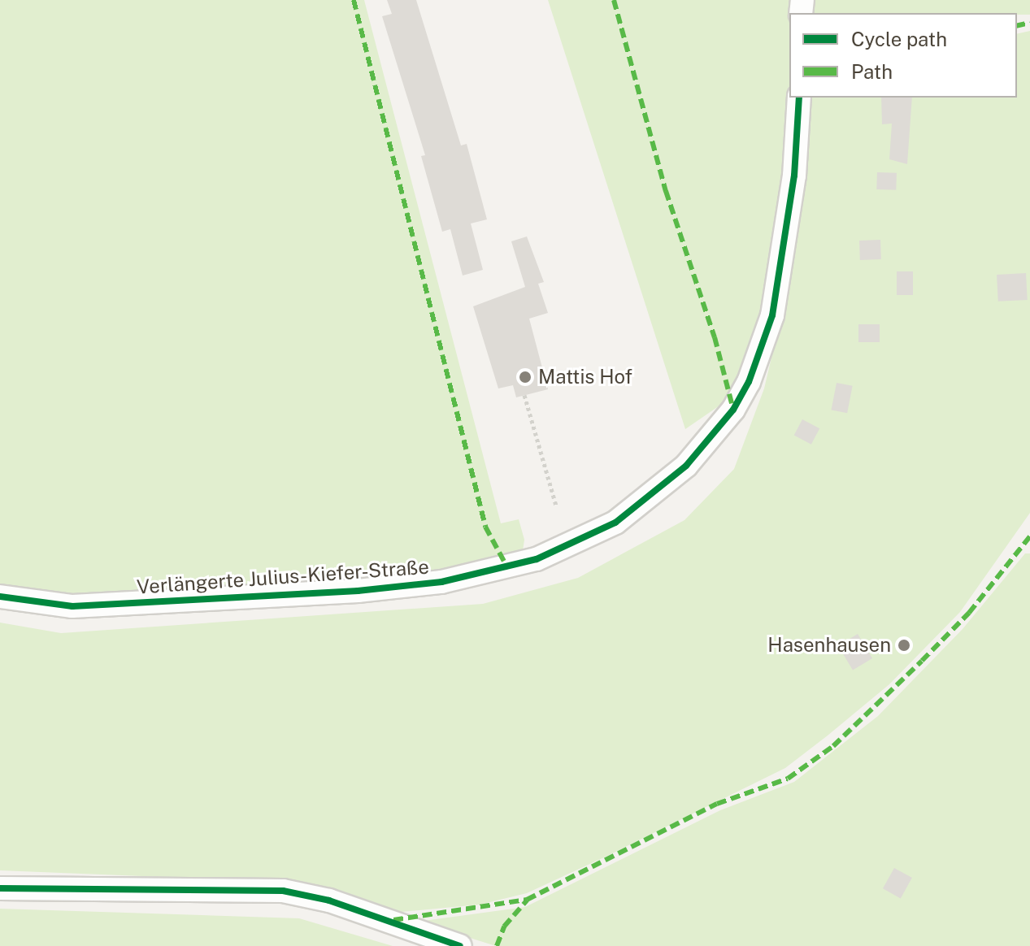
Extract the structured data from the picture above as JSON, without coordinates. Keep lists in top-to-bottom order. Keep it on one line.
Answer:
{"streets":{"street":["Verlängerte Julius-Kiefer-Straße"]},"places":["Mattis Hof","Hasenhausen"],"legend":["Cycle path","Path"]}
